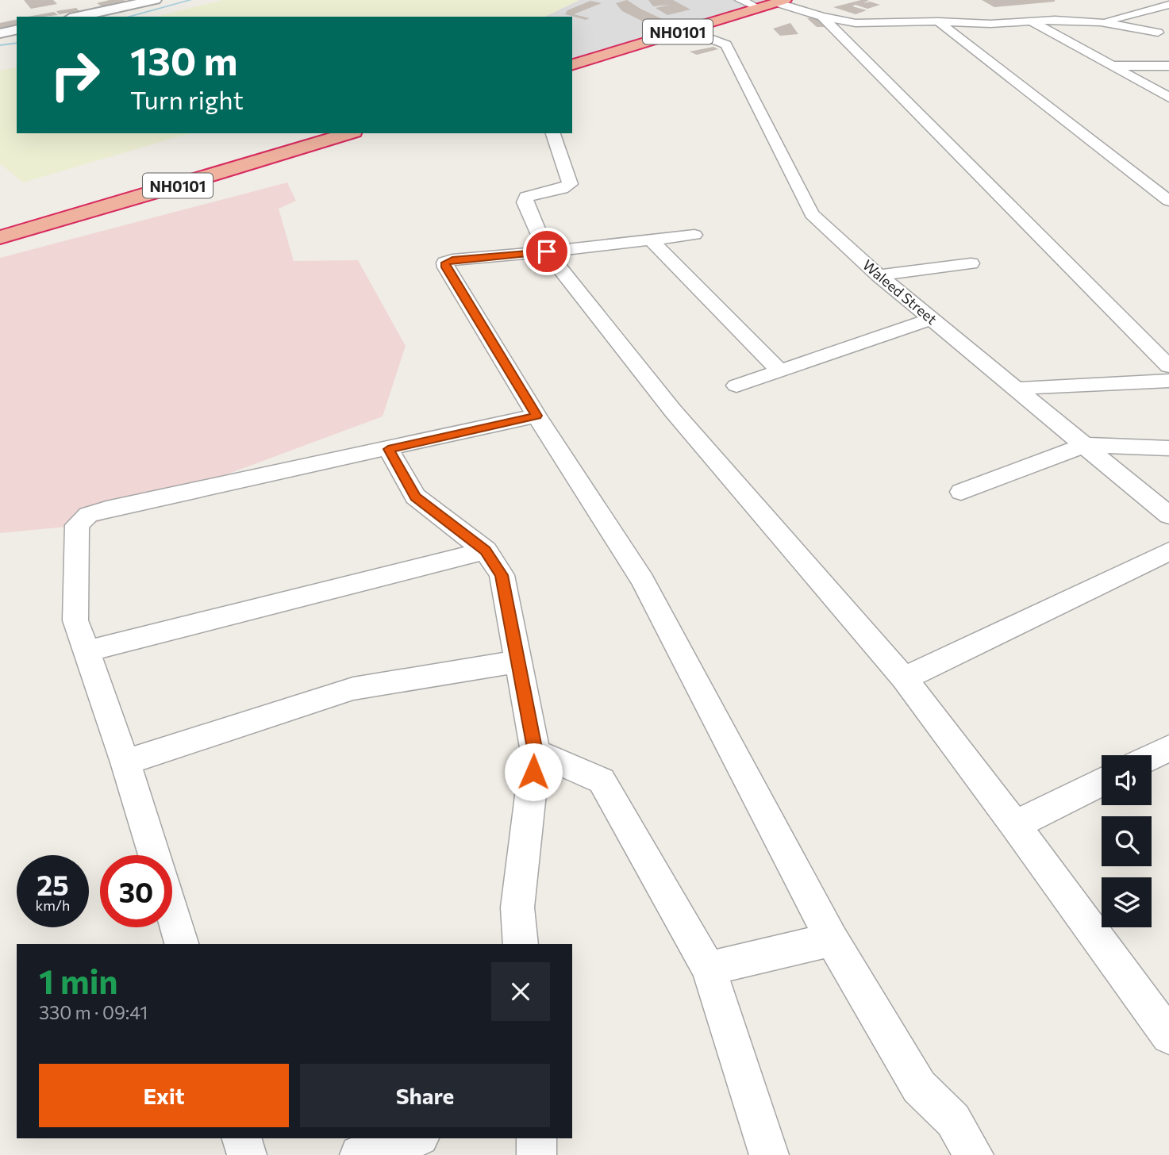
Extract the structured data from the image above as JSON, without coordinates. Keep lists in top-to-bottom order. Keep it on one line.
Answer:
{"streets":{"highway":["NH0101"],"street":["Waleed Street"]},"crossings":[["NH0101","Waleed Street"]],"page":{"turn":["130 m","Turn right"],"speed":"25 km/h","limit":"30","heading":["1 min","330 m · 09:41"],"buttons":["Exit","Share"]}}
